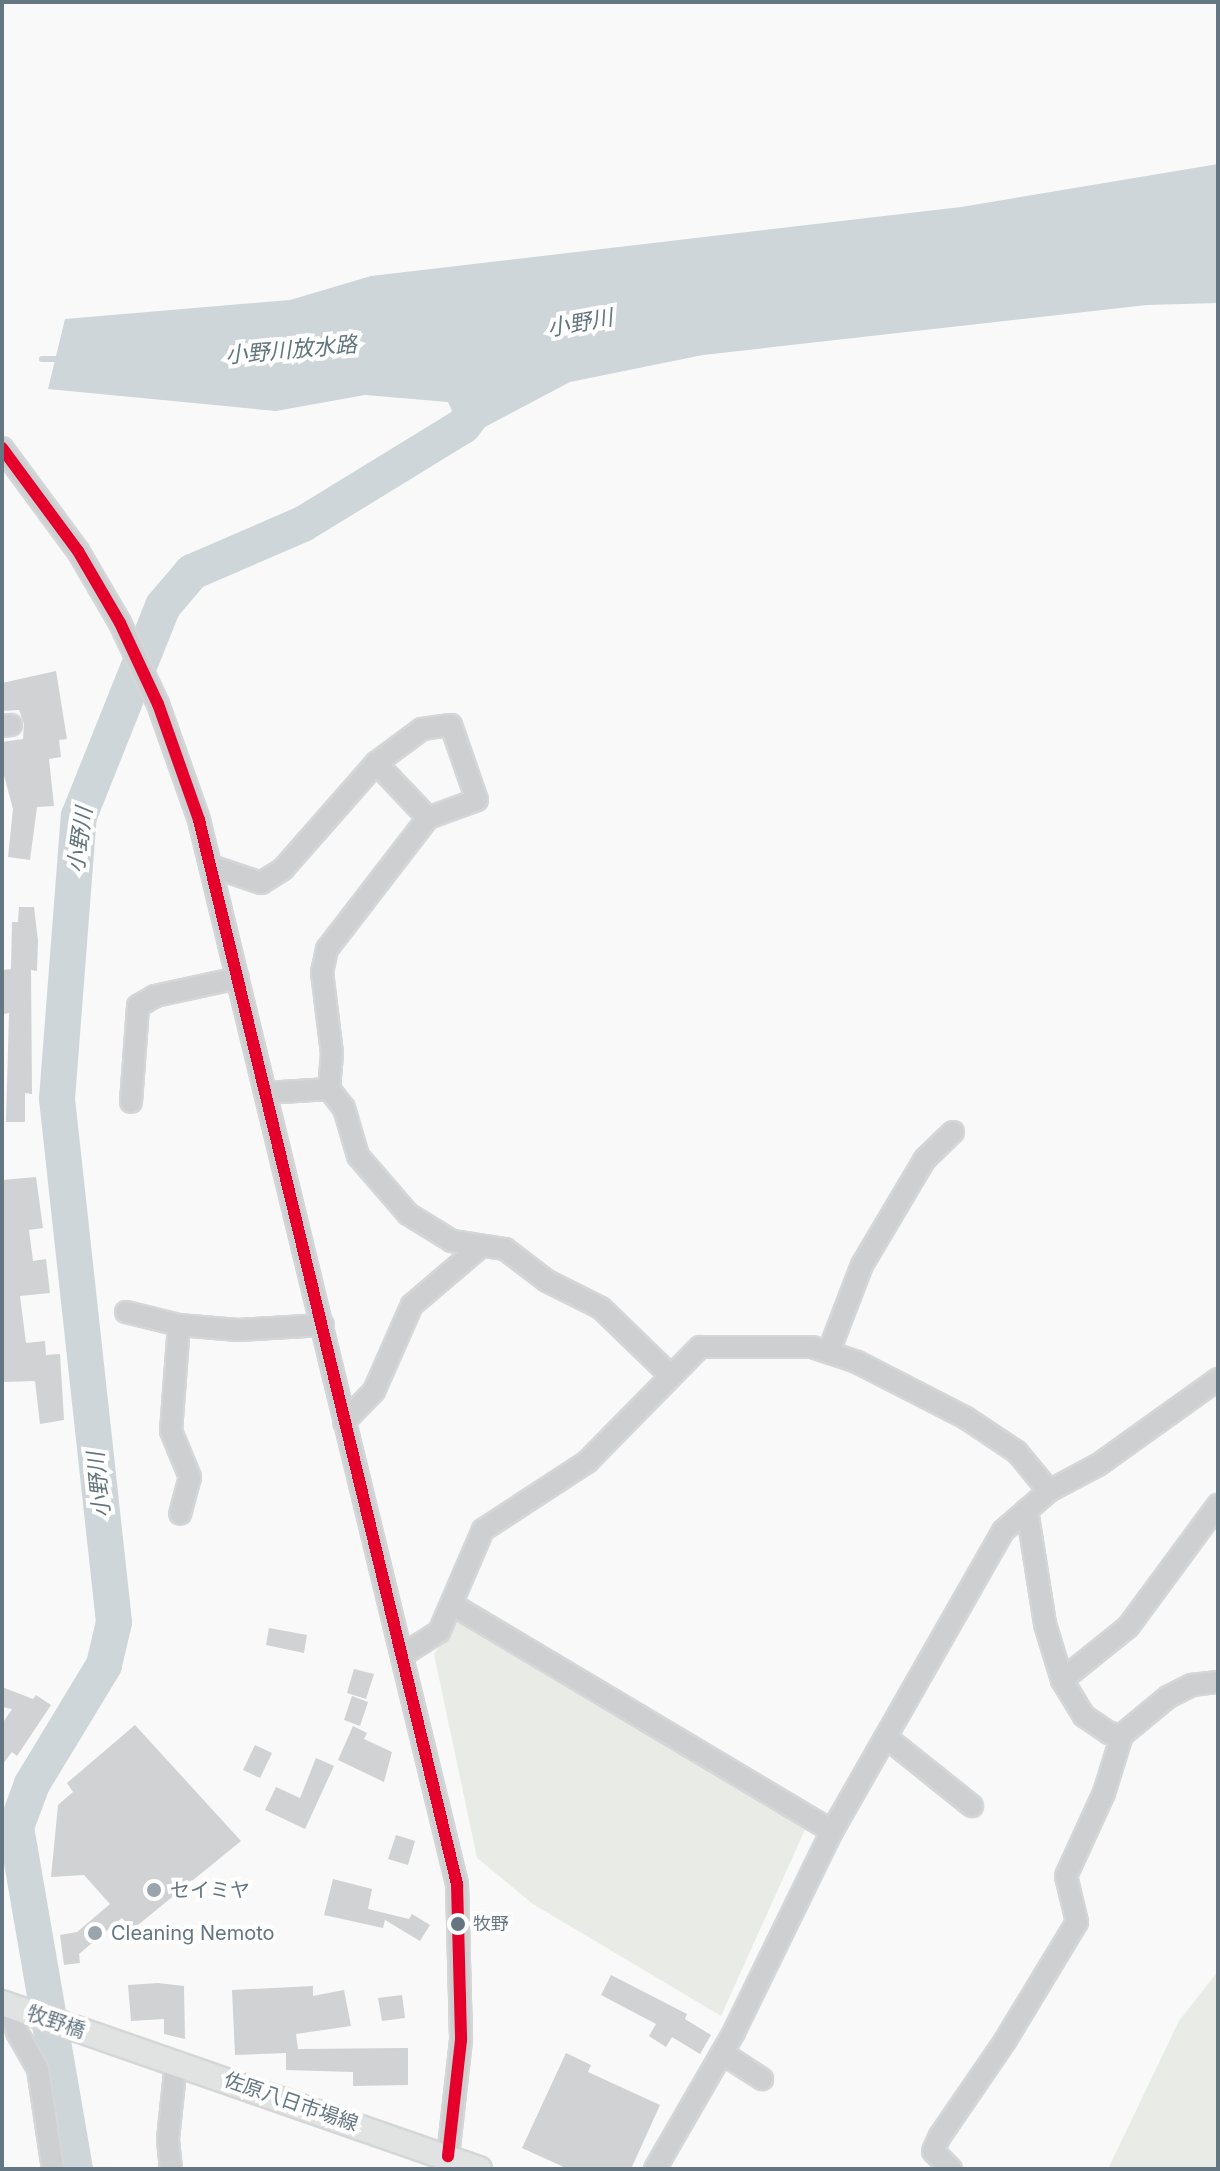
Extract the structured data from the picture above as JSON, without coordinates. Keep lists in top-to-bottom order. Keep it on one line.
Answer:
{"streets":{"main road":["牧野橋","佐原八日市場線"]},"crossings":[["牧野橋","佐原八日市場線"]],"water":["小野川","小野川放水路"],"places":["セイミヤ","牧野","Cleaning Nemoto"]}
